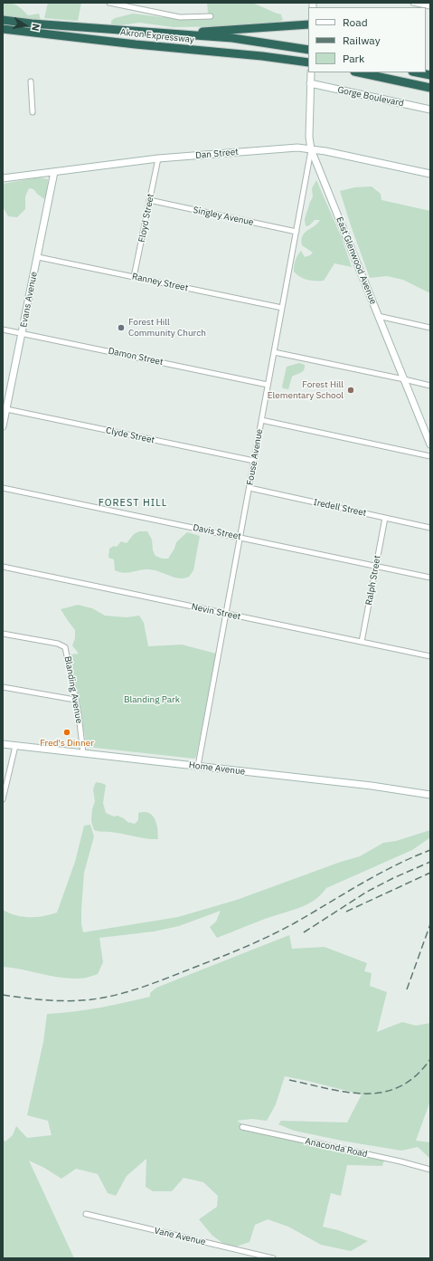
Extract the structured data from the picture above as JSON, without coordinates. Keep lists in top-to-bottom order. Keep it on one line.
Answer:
{"streets":{"highway":["Akron Expressway"],"street":["Gorge Boulevard","Dan Street","Singley Avenue","Floyd Street","East Glenwood Avenue","Ranney Street","Evans Avenue","Damon Street","Clyde Street","Fouse Avenue","Iredell Street","Davis Street","Ralph Street","Nevin Street","Blanding Avenue","Home Avenue","Anaconda Road","Vane Avenue"]},"crossings":[["Gorge Boulevard","East Glenwood Avenue"],["Dan Street","Floyd Street"],["Dan Street","East Glenwood Avenue"],["Dan Street","Evans Avenue"],["Dan Street","Fouse Avenue"],["Singley Avenue","Floyd Street"],["Singley Avenue","Fouse Avenue"],["Floyd Street","Ranney Street"],["East Glenwood Avenue","Fouse Avenue"],["Ranney Street","Evans Avenue"],["Ranney Street","Fouse Avenue"],["Evans Avenue","Damon Street"],["Evans Avenue","Clyde Street"],["Damon Street","Fouse Avenue"],["Clyde Street","Fouse Avenue"],["Fouse Avenue","Iredell Street"],["Fouse Avenue","Davis Street"],["Fouse Avenue","Nevin Street"],["Fouse Avenue","Home Avenue"],["Iredell Street","Ralph Street"],["Davis Street","Ralph Street"],["Ralph Street","Nevin Street"],["Blanding Avenue","Home Avenue"]],"districts":["FOREST HILL"],"parks":["Blanding Park"],"places":["Forest Hill Community Church","Forest Hill Elementary School","Fred's Dinner"],"legend":["Road","Railway","Park"],"north":"right"}
